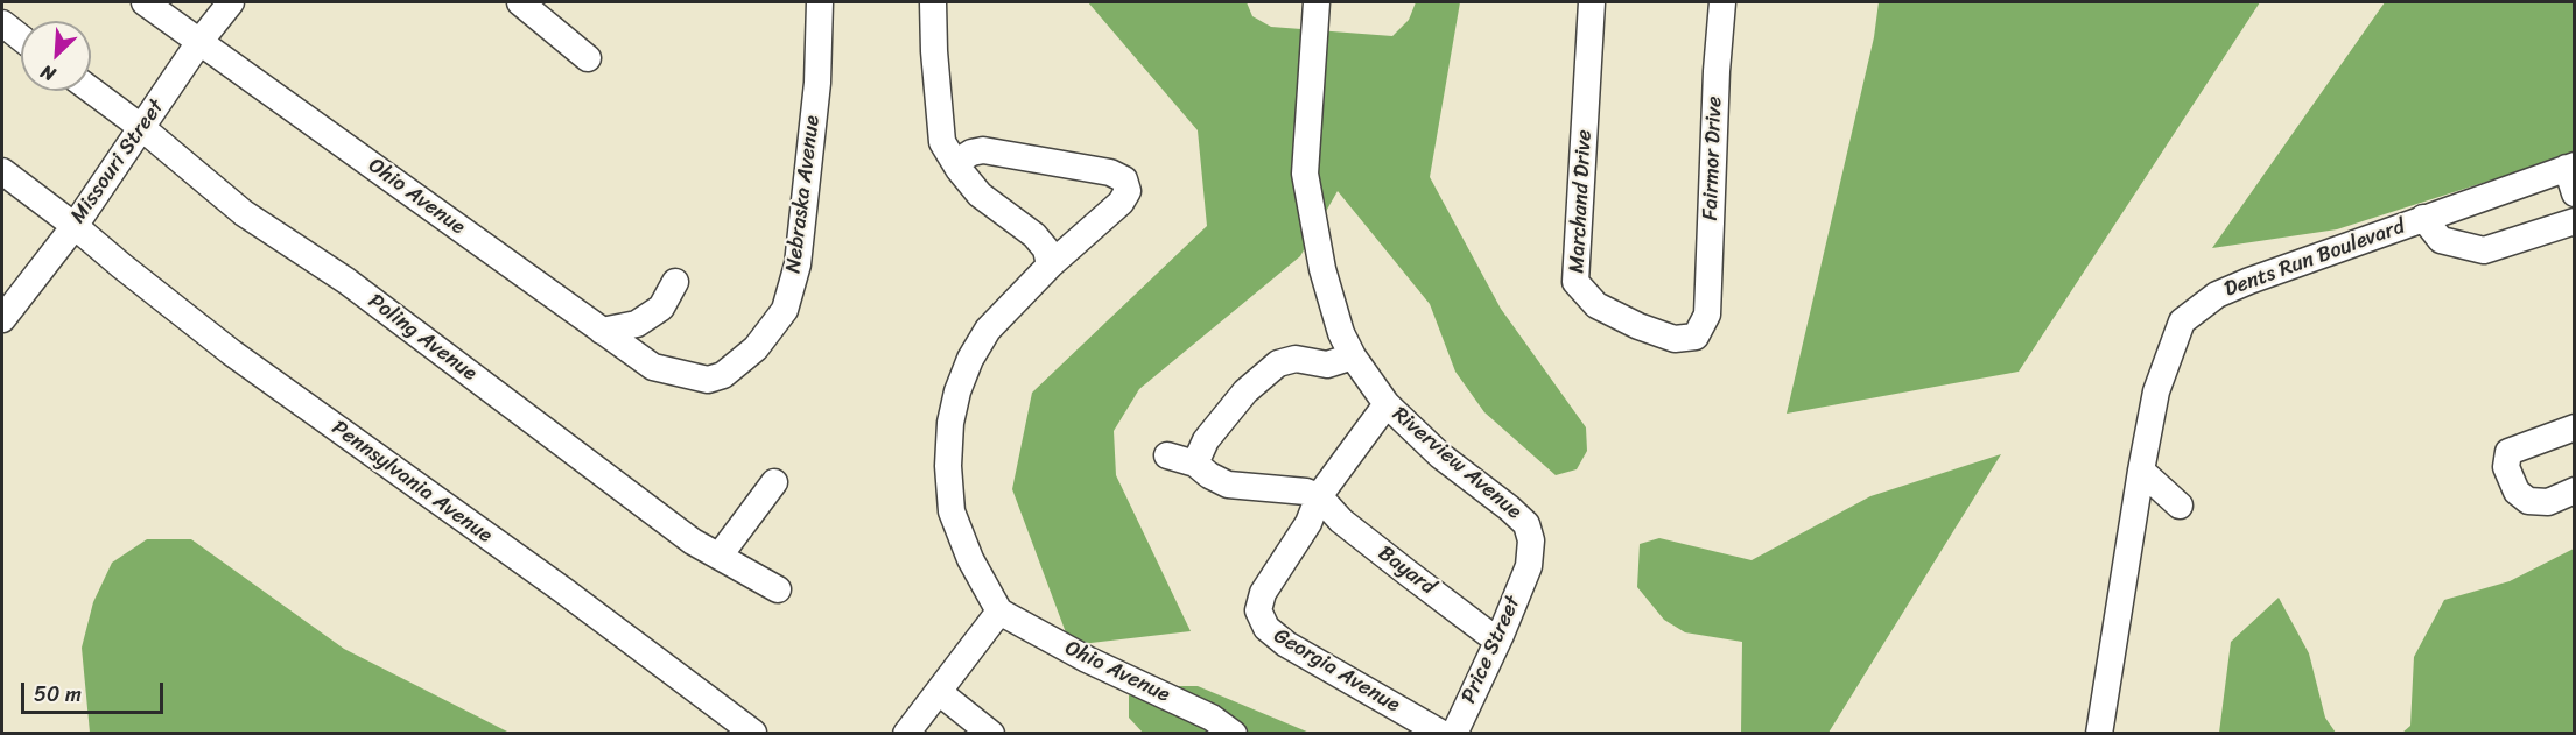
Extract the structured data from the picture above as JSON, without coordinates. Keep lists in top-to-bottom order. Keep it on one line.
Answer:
{"streets":{"street":["Fairmor Drive","Missouri Street","Nebraska Avenue","Ohio Avenue","Marchand Drive","Dents Run Boulevard","Poling Avenue","Riverview Avenue","Pennsylvania Avenue","Bayard","Price Street","Georgia Avenue"]},"crossings":[["Fairmor Drive","Marchand Drive"],["Missouri Street","Ohio Avenue"],["Missouri Street","Poling Avenue"],["Missouri Street","Pennsylvania Avenue"],["Nebraska Avenue","Ohio Avenue"],["Riverview Avenue","Price Street"],["Bayard","Price Street"],["Bayard","Georgia Avenue"]],"scale_bar":"50 m","north":"bottom left"}
